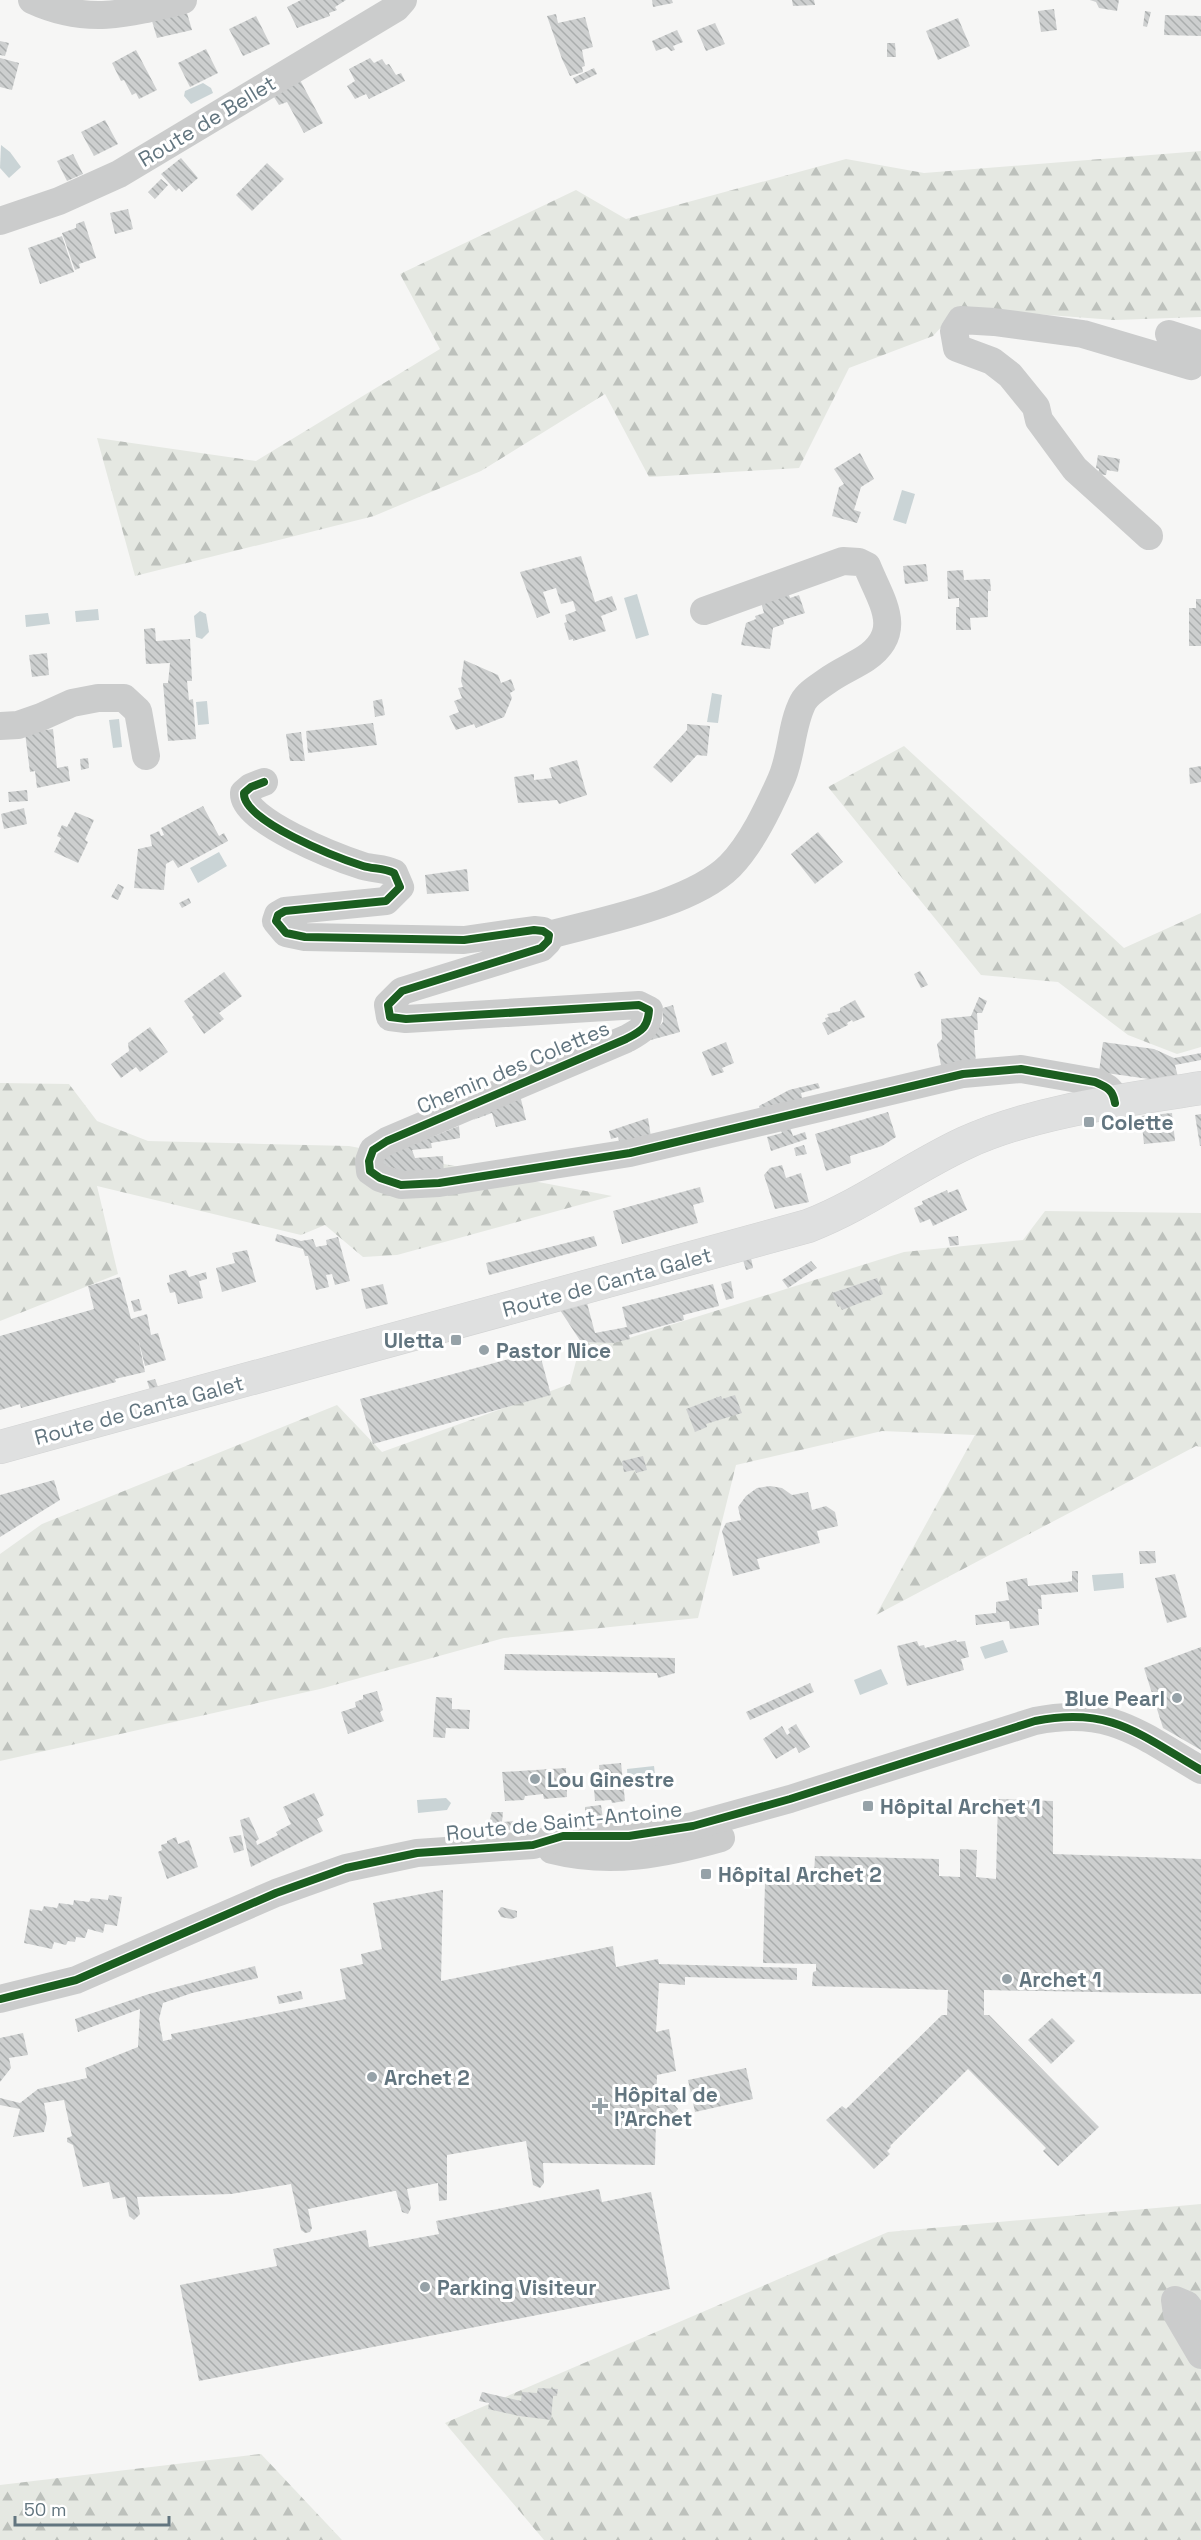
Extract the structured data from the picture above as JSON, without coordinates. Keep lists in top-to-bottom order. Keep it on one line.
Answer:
{"streets":{"main road":["Route de Canta Galet"],"street":["Route de Bellet","Chemin des Colettes","Route de Saint-Antoine"]},"crossings":[["Chemin des Colettes","Route de Canta Galet"]],"places":{"transit":["Colette","Uletta","Hôpital Archet 1","Hôpital Archet 2"],"other":["Pastor Nice","Blue Pearl","Lou Ginestre","Archet 1","Archet 2","Parking Visiteur"],"health":["Hôpital de l'Archet"]},"scale_bar":"50 m"}
